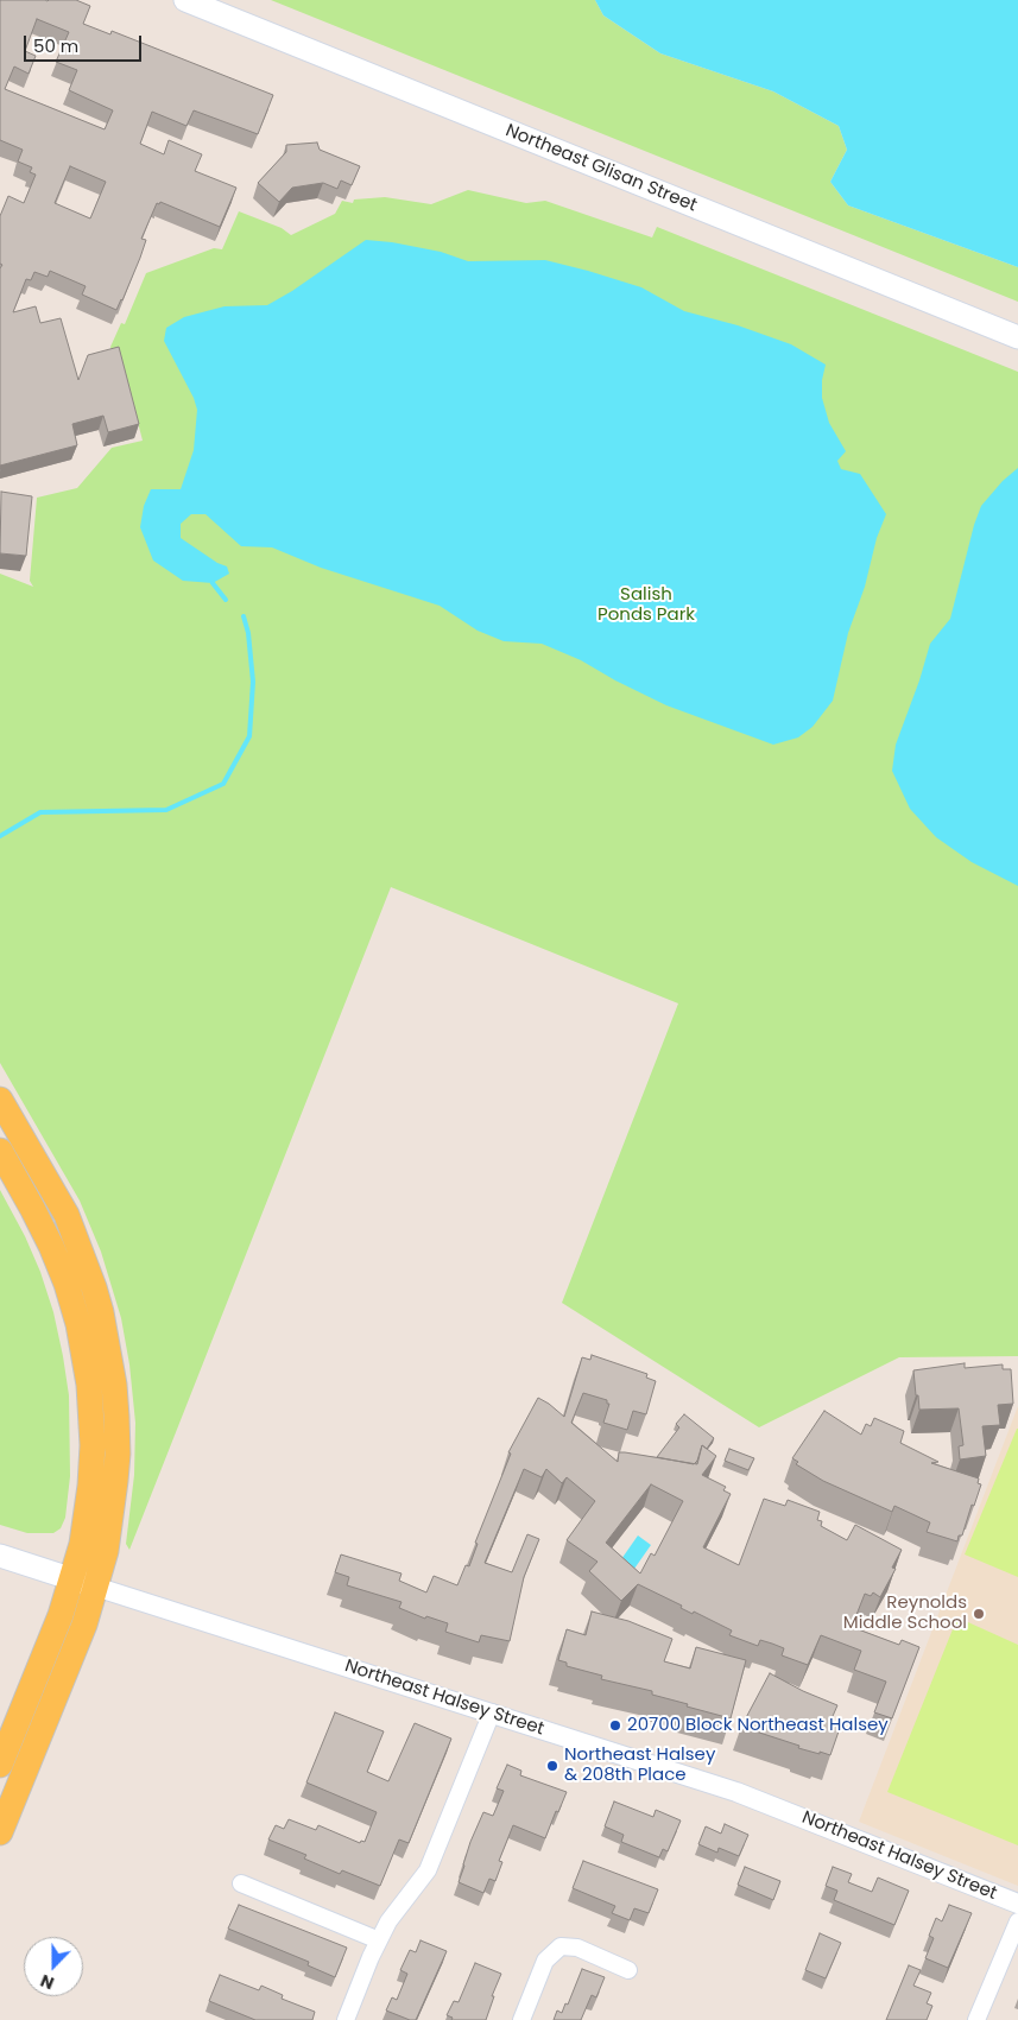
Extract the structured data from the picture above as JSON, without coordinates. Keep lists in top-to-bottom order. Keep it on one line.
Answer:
{"streets":{"main road":["Northeast Glisan Street","Northeast Halsey Street"]},"parks":["Salish Ponds Park"],"places":["Reynolds Middle School","20700 Block Northeast Halsey","Northeast Halsey & 208th Place"],"scale_bar":"50 m","north":"bottom"}
